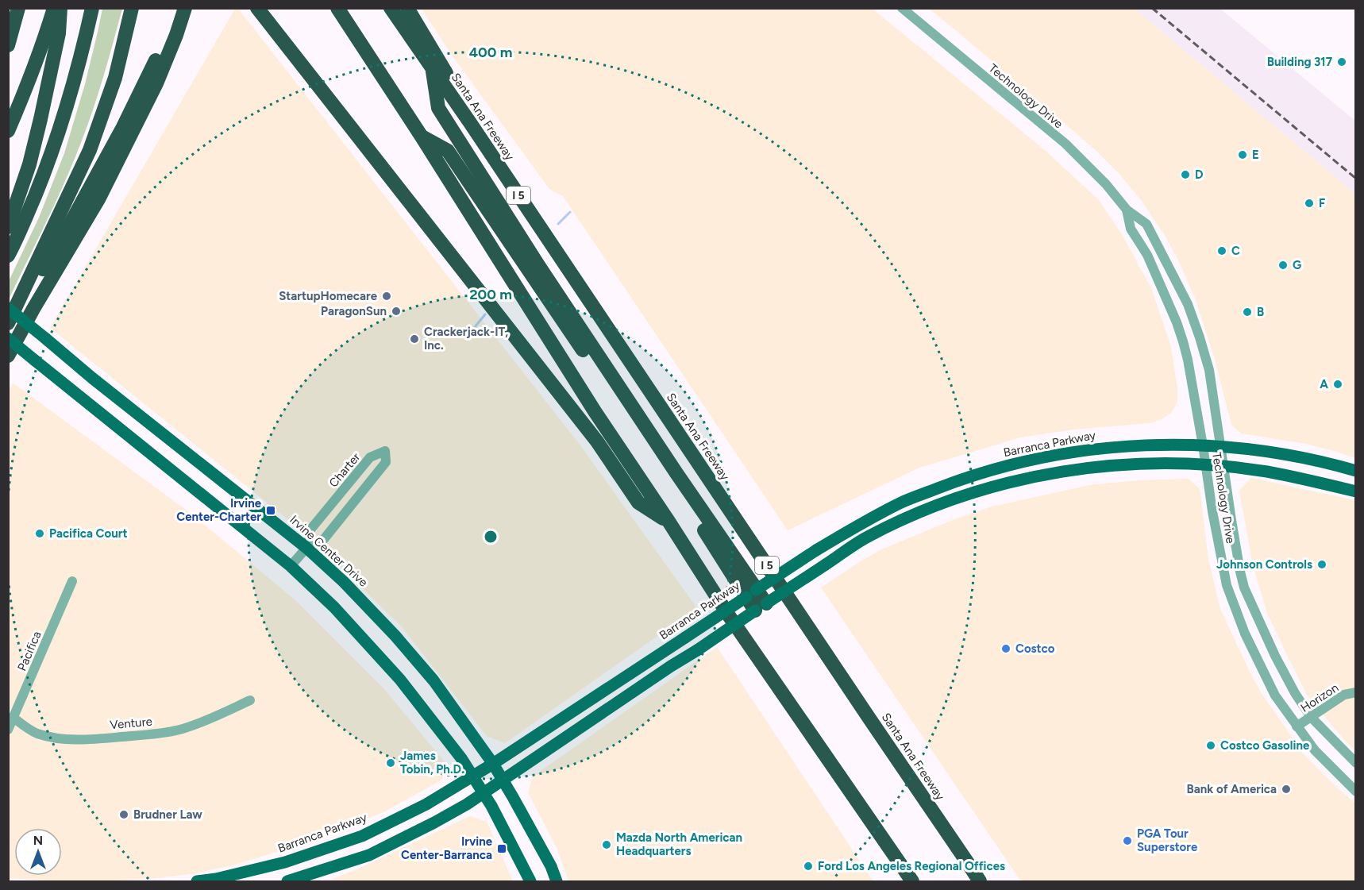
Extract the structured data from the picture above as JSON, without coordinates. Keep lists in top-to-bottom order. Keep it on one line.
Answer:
{"streets":{"highway":["Santa Ana Freeway","I 5"],"main road":["Barranca Parkway","Irvine Center Drive"],"street":["Technology Drive","Charter","Pacifica","Horizon","Venture"]},"crossings":[["Technology Drive","Barranca Parkway"],["Technology Drive","Horizon"],["Barranca Parkway","Irvine Center Drive"],["Charter","Irvine Center Drive"],["Pacifica","Venture"]],"places":{"other":["Building 317","E","D","F","C","G","StartupHomecare","ParagonSun","B","Crackerjack-IT, Inc.","A","Pacifica Court","Johnson Controls","Costco","Costco Gasoline","James Tobin, Ph.D.","Bank of America","Brudner Law","PGA Tour Superstore","Mazda North American Headquarters","Ford Los Angeles Regional Offices"],"transit":["Irvine Center-Charter","Irvine Center-Barranca"]},"north":"top","rings":["400 m","200 m"]}
